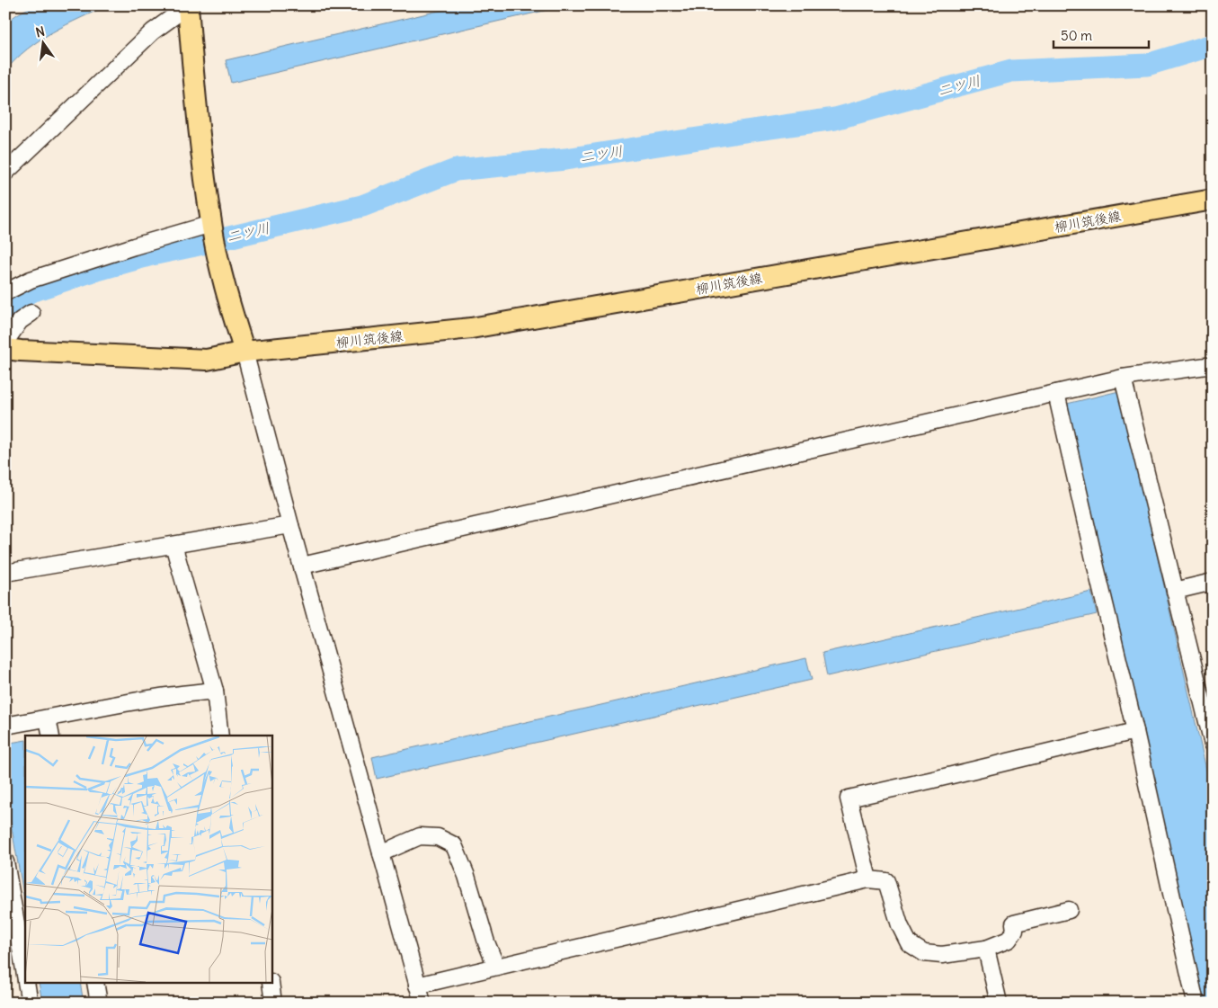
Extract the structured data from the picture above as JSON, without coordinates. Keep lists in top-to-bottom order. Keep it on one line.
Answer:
{"streets":{"main road":["柳川筑後線"]},"water":["二ツ川"],"scale_bar":"50 m","north":"top"}
